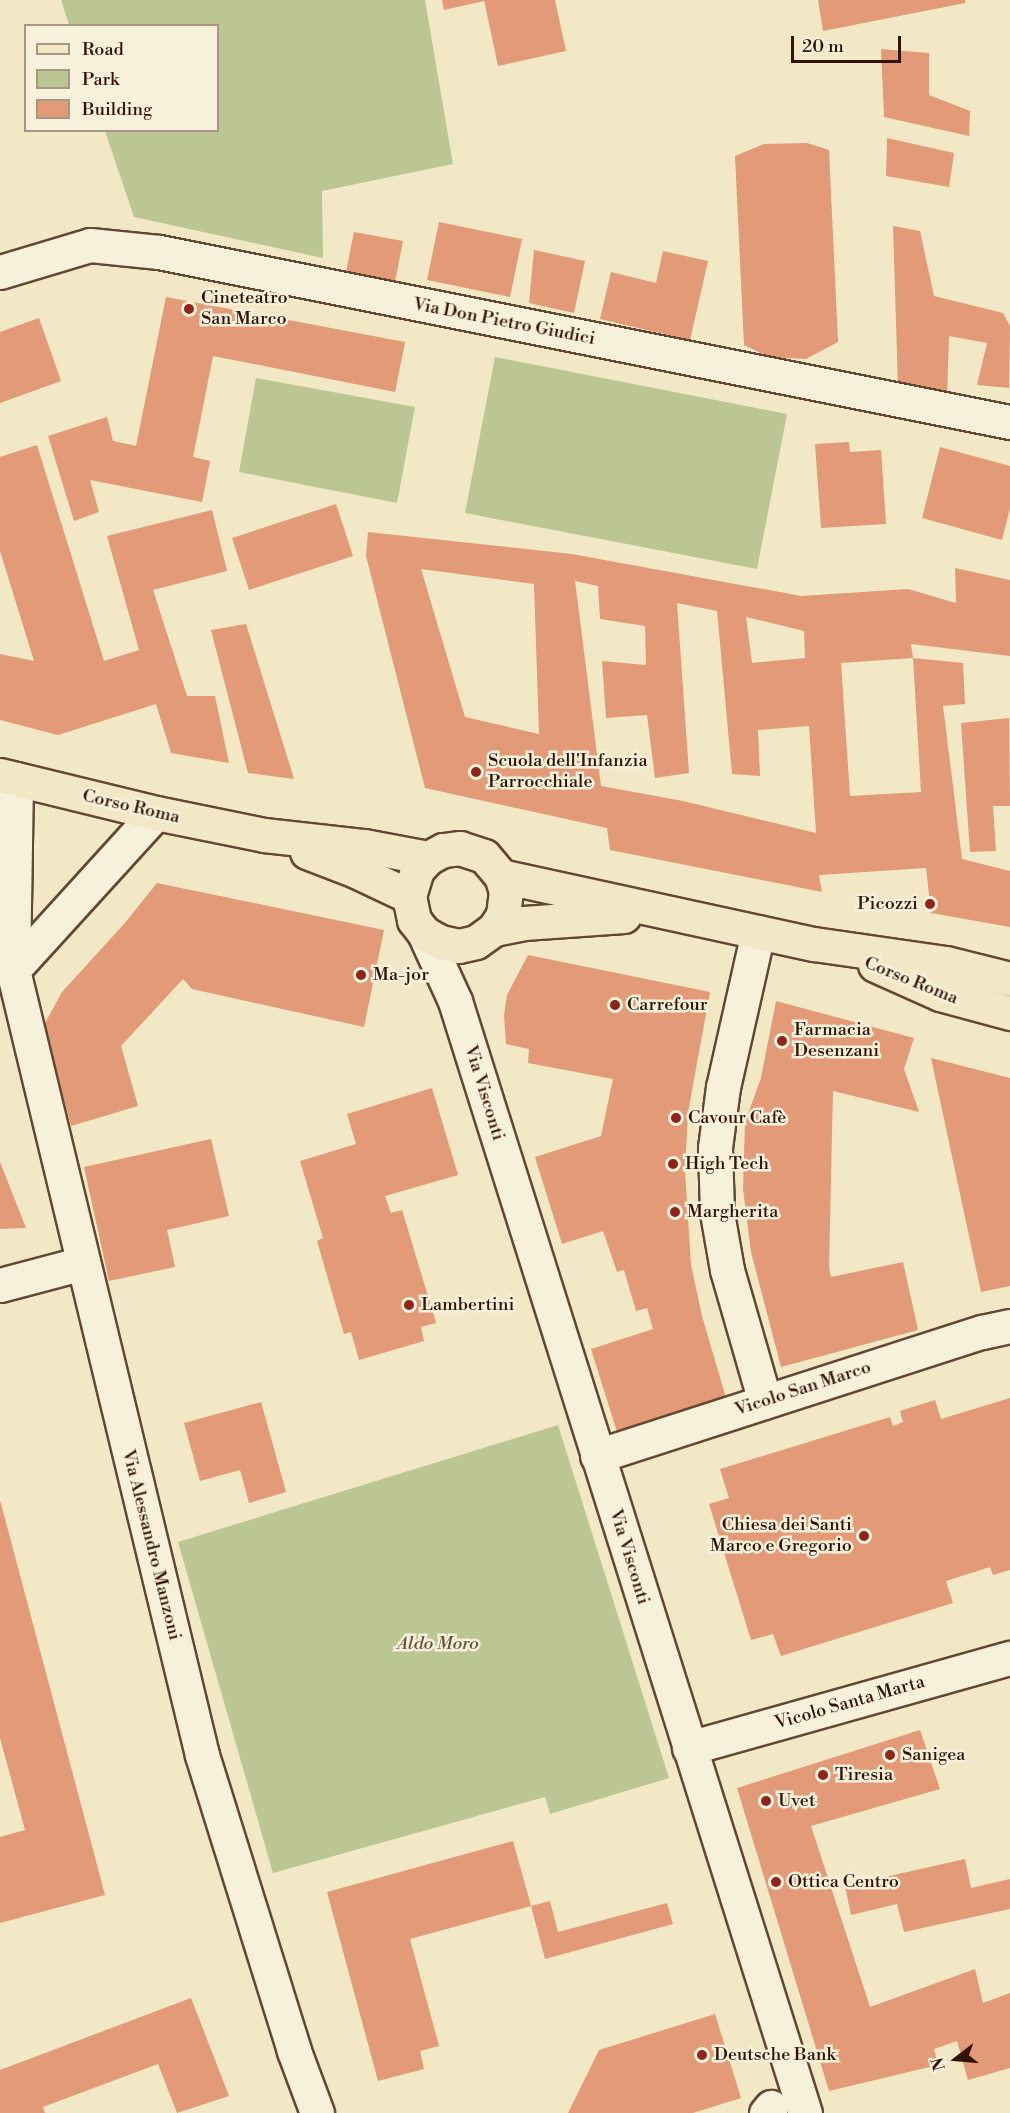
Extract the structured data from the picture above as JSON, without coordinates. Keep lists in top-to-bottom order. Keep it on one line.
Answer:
{"streets":{"main road":["Corso Roma"],"street":["Via Don Pietro Giudici","Via Visconti","Vicolo San Marco","Via Alessandro Manzoni","Vicolo Santa Marta"]},"crossings":[["Corso Roma","Via Visconti"],["Corso Roma","Via Alessandro Manzoni"],["Via Visconti","Vicolo San Marco"],["Via Visconti","Vicolo Santa Marta"]],"parks":["Aldo Moro"],"places":["Cineteatro San Marco","Scuola dell'Infanzia Parrocchiale","Picozzi","Ma-jor","Carrefour","Farmacia Desenzani","Cavour Cafè","High Tech","Margherita","Lambertini","Chiesa dei Santi Marco e Gregorio","Sanigea","Tiresia","Uvet","Ottica Centro","Deutsche Bank"],"legend":["Road","Park","Building"],"scale_bar":"20 m","north":"left"}
